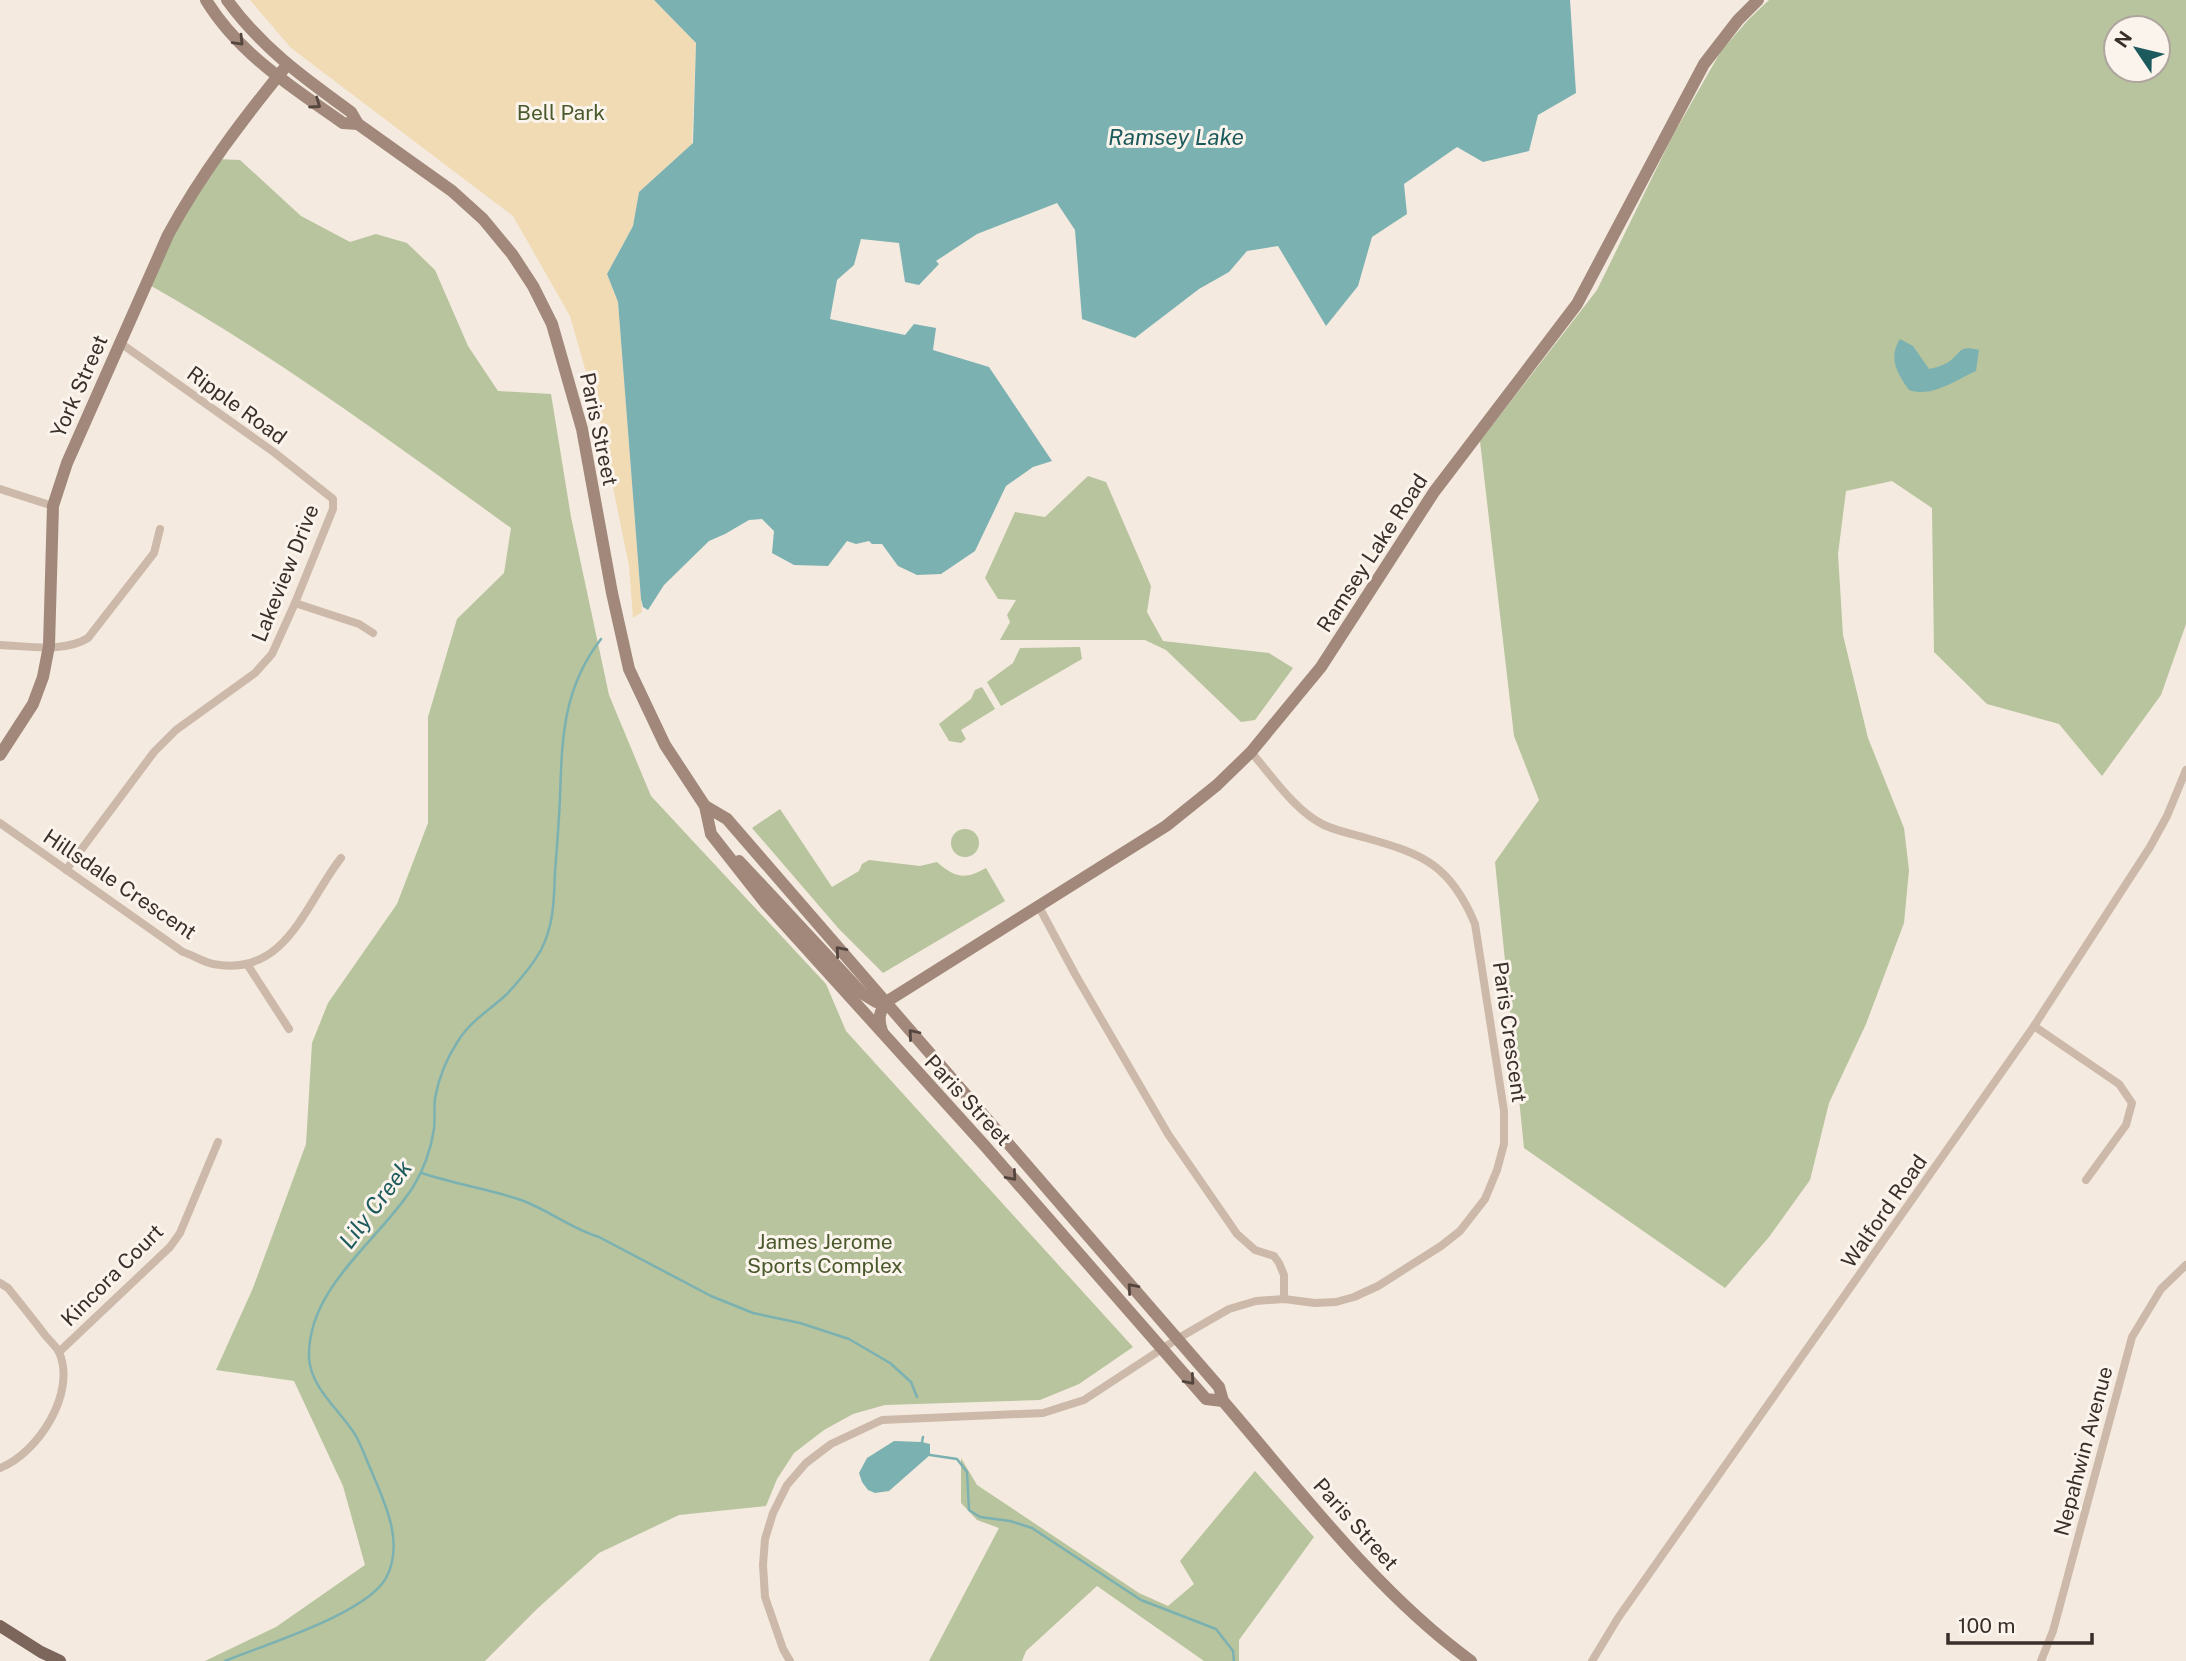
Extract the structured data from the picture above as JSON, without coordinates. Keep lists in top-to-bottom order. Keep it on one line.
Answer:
{"streets":{"main road":["York Street","Paris Street","Ramsey Lake Road"],"street":["Ripple Road","Lakeview Drive","Hillsdale Crescent","Paris Crescent","Walford Road","Kincora Court","Nepahwin Avenue"]},"crossings":[["York Street","Ripple Road"],["York Street","Paris Street"],["Ripple Road","Lakeview Drive"],["Paris Street","Ramsey Lake Road"],["Paris Street","Paris Crescent"],["Ramsey Lake Road","Paris Crescent"],["Lakeview Drive","Hillsdale Crescent"]],"water":["Ramsey Lake","Lily Creek"],"parks":["Bell Park","James Jerome Sports Complex"],"scale_bar":"100 m","north":"top left"}
